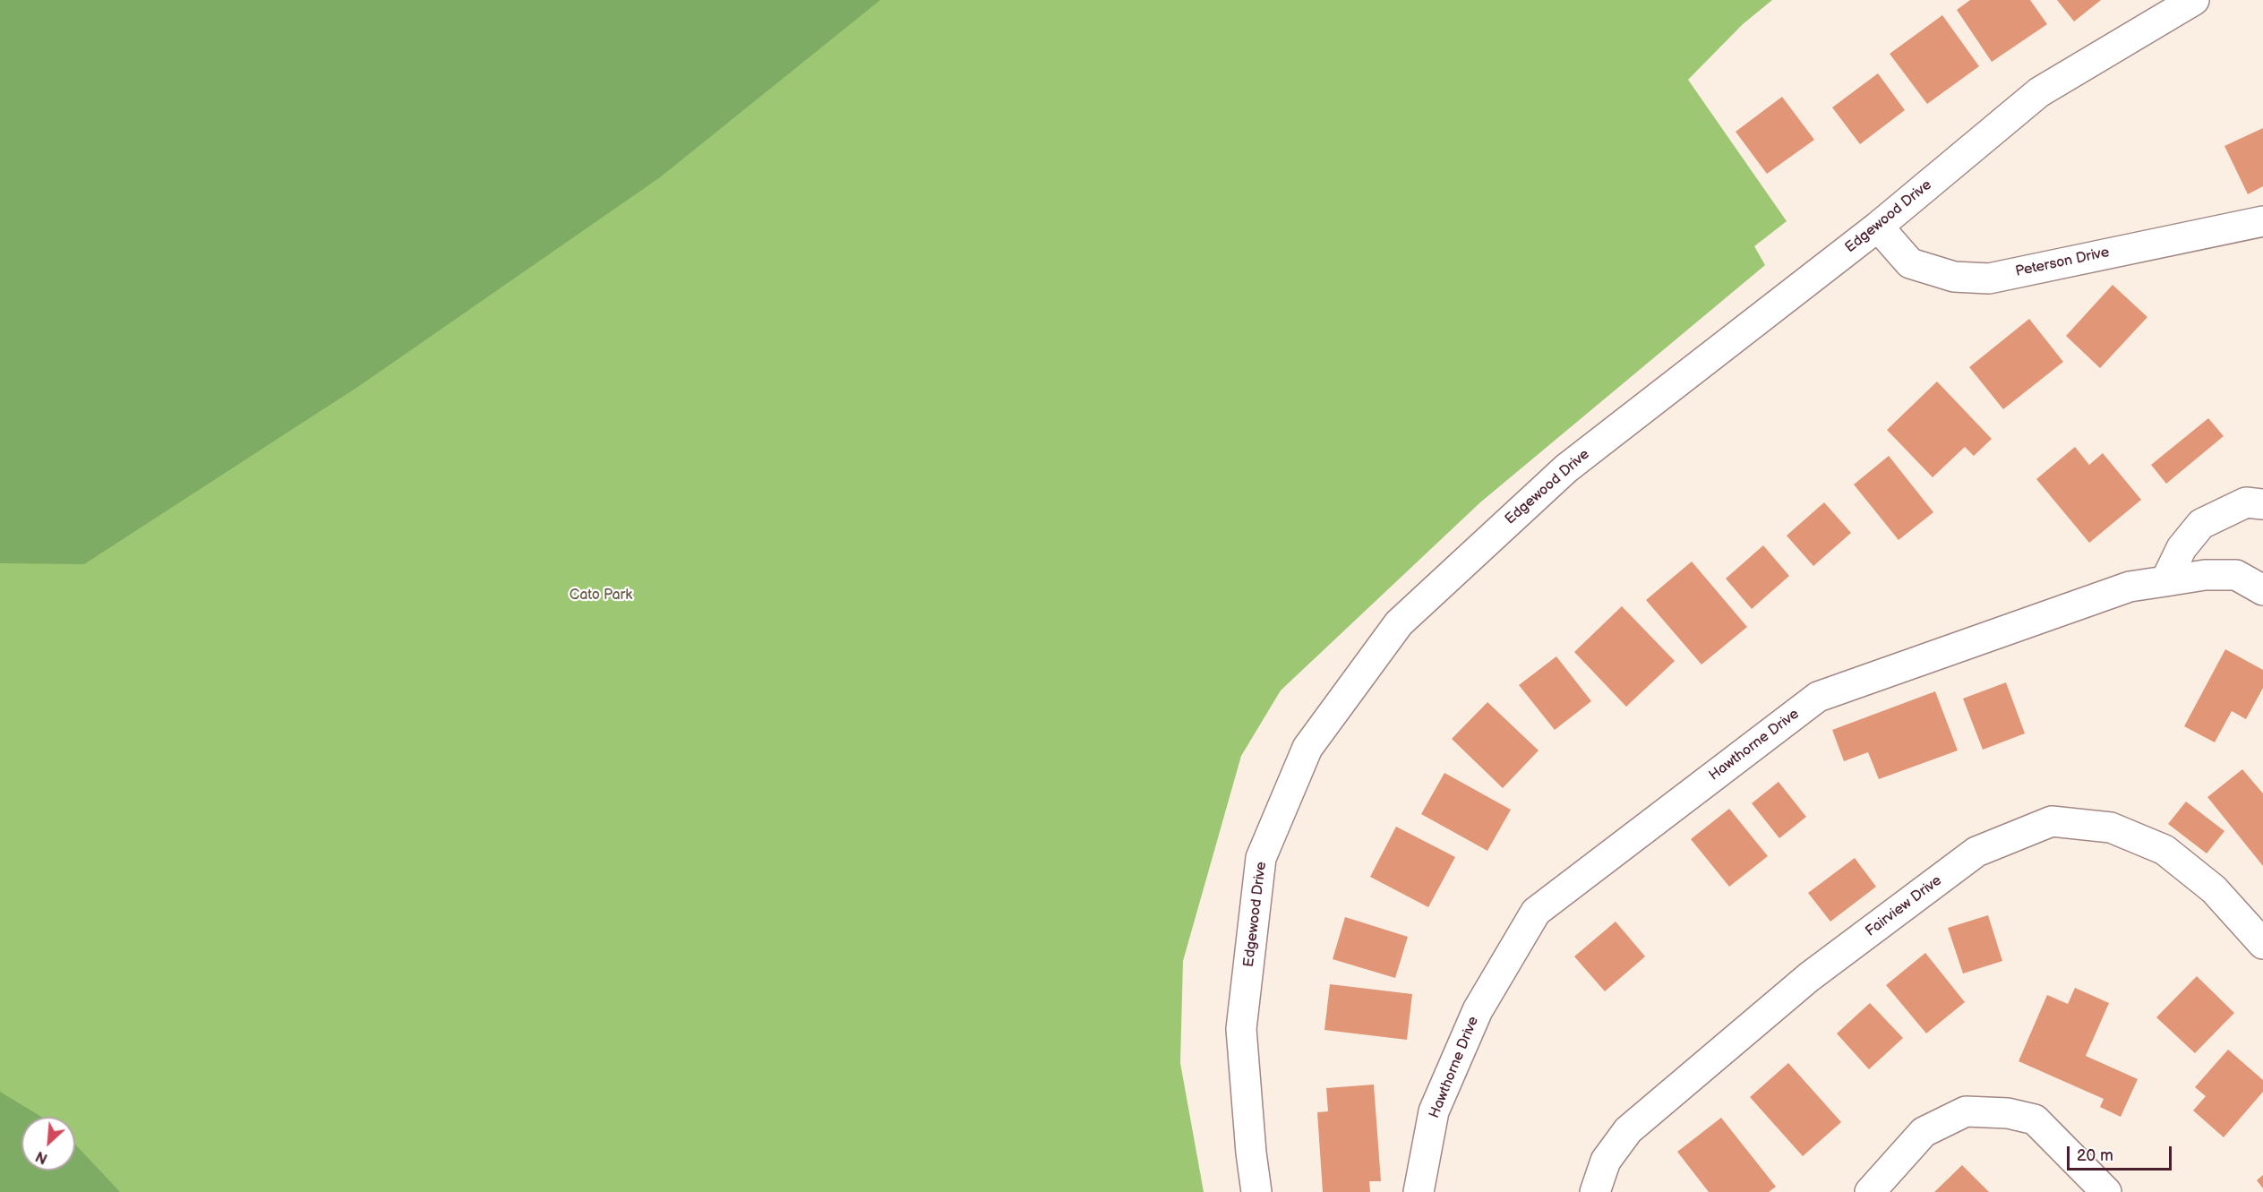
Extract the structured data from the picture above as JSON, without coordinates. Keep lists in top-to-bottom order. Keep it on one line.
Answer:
{"streets":{"street":["Edgewood Drive","Peterson Drive","Hawthorne Drive","Fairview Drive"]},"crossings":[["Edgewood Drive","Peterson Drive"]],"parks":["Cato Park"],"scale_bar":"20 m","north":"bottom left"}
